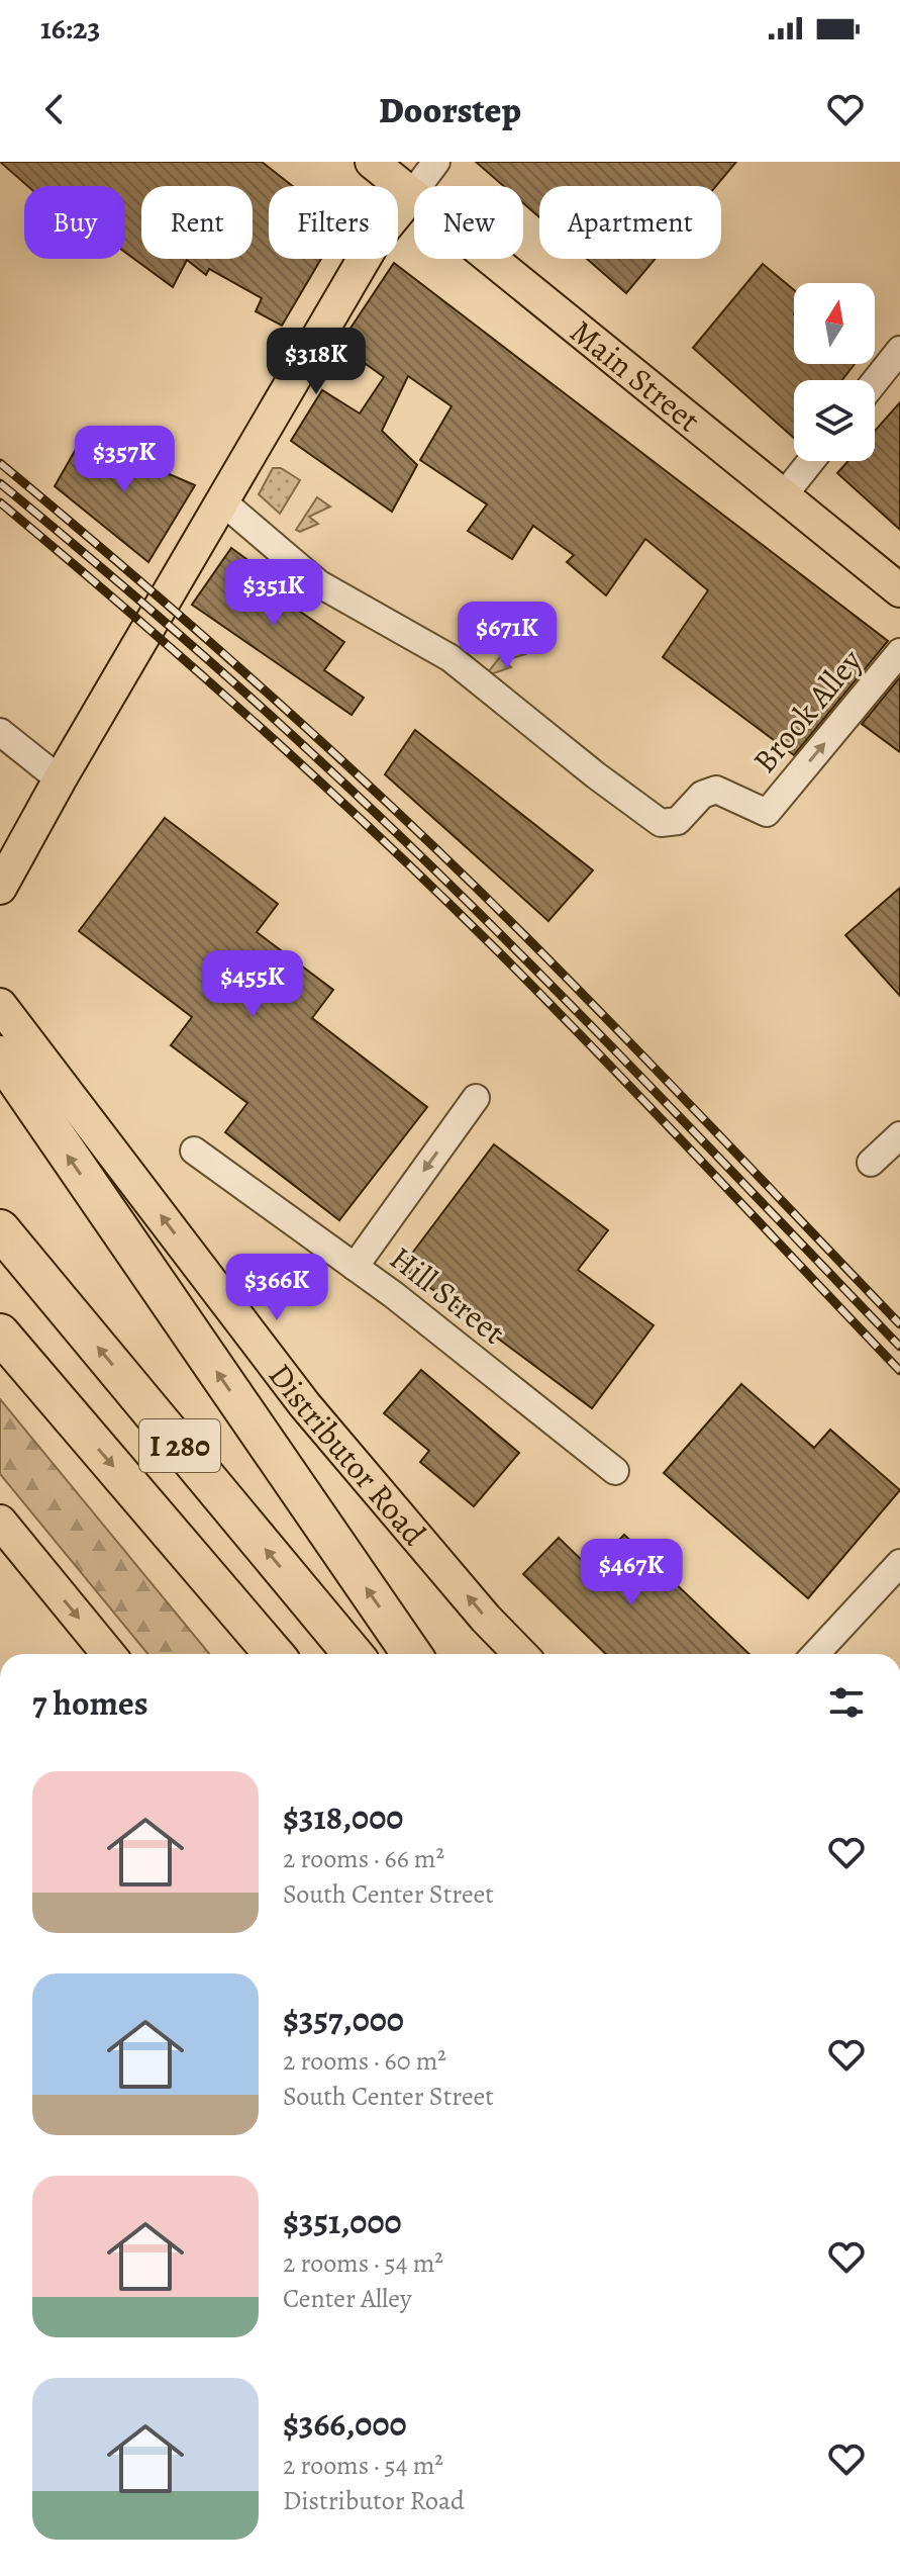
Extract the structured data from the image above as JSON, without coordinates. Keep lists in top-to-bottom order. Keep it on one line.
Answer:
{"streets":{"highway":["I 280"],"main road":["Main Street","Distributor Road"],"street":["Brook Alley","Hill Street"]},"one_way":["Distributor Road"],"north":"top","page":{"status":"16:23","header":"Doorstep","chip":["Buy","Rent","Filters","New","Apartment"],"price":["$318K","$357K","$351K","$671K","$455K","$366K","$467K"],"heading":"7 homes","list":[{"name":"$318,000","note":"2 rooms · 66 m² · South Center Street"},{"name":"$357,000","note":"2 rooms · 60 m² · South Center Street"},{"name":"$351,000","note":"2 rooms · 54 m² · Center Alley"},{"name":"$366,000","note":"2 rooms · 54 m² · Distributor Road"}]}}
